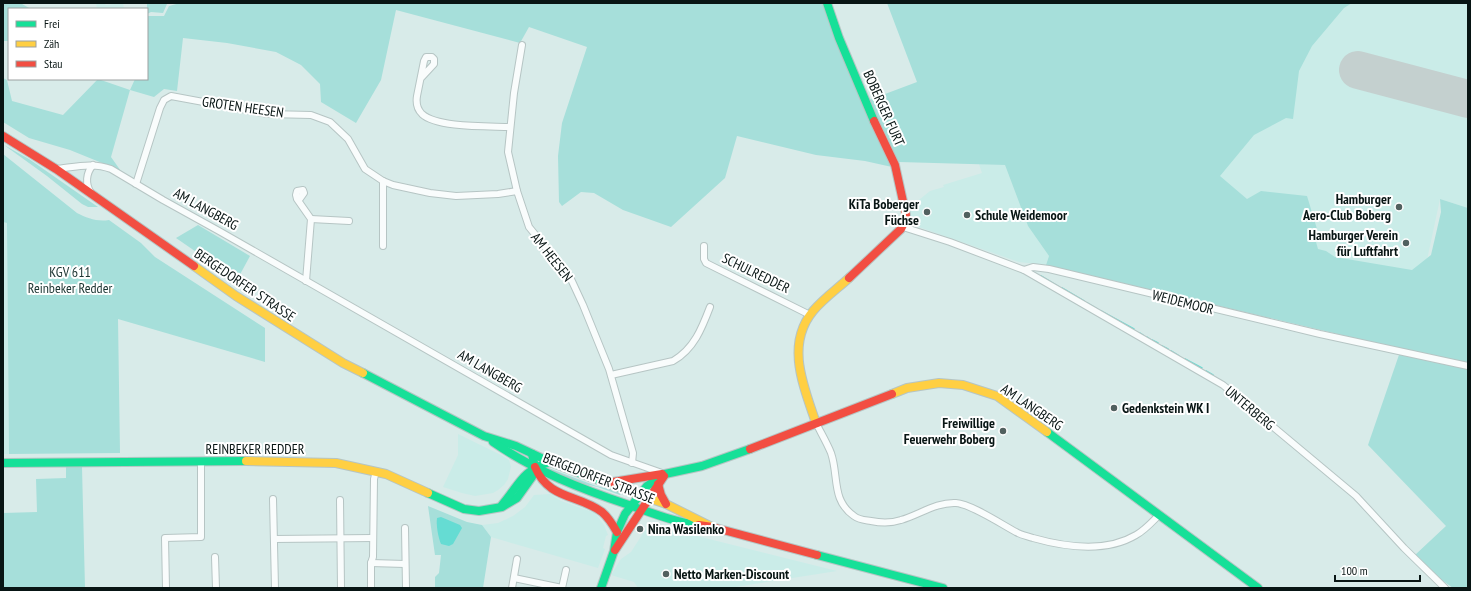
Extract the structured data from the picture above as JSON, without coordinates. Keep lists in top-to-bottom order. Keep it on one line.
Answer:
{"streets":{"main road":["BOBERGER FURT","AM LANGBERG","BERGEDORFER STRASSE","REINBEKER REDDER"],"street":["GROTEN HEESEN","AM HEESEN","SCHULREDDER","WEIDEMOOR","UNTERBERG"]},"crossings":[["GROTEN HEESEN","AM LANGBERG"],["GROTEN HEESEN","AM HEESEN"],["BOBERGER FURT","WEIDEMOOR"],["AM LANGBERG","AM HEESEN"],["AM LANGBERG","BERGEDORFER STRASSE"],["BERGEDORFER STRASSE","REINBEKER REDDER"],["WEIDEMOOR","UNTERBERG"]],"parks":["KGV 611 Reinbeker Redder"],"places":["Hamburger Aero-Club Boberg","KiTa Boberger Füchse","Schule Weidemoor","Hamburger Verein für Luftfahrt","Gedenkstein WK I","Freiwillige Feuerwehr Boberg","Nina Wasilenko","Netto Marken-Discount"],"legend":["Frei","Zäh","Stau"],"scale_bar":"100 m"}
